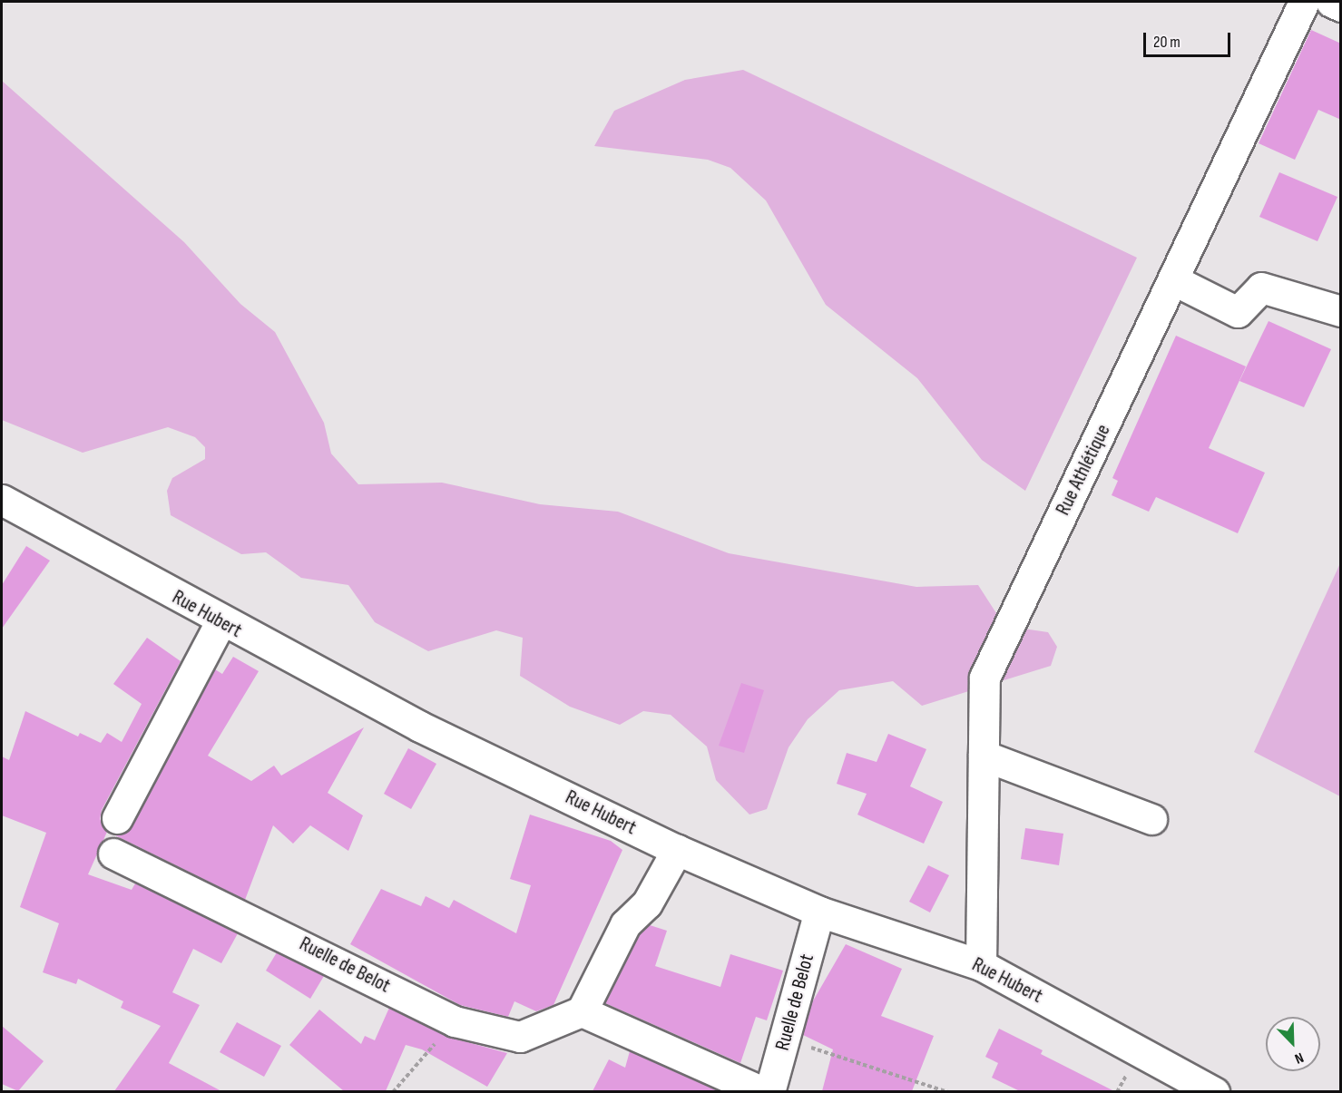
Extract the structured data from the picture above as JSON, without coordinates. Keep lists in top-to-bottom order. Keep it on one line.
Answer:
{"streets":{"street":["Rue Athlétique","Rue Hubert","Ruelle de Belot"]},"crossings":[["Rue Athlétique","Rue Hubert"],["Rue Hubert","Ruelle de Belot"]],"scale_bar":"20 m","north":"bottom right"}
